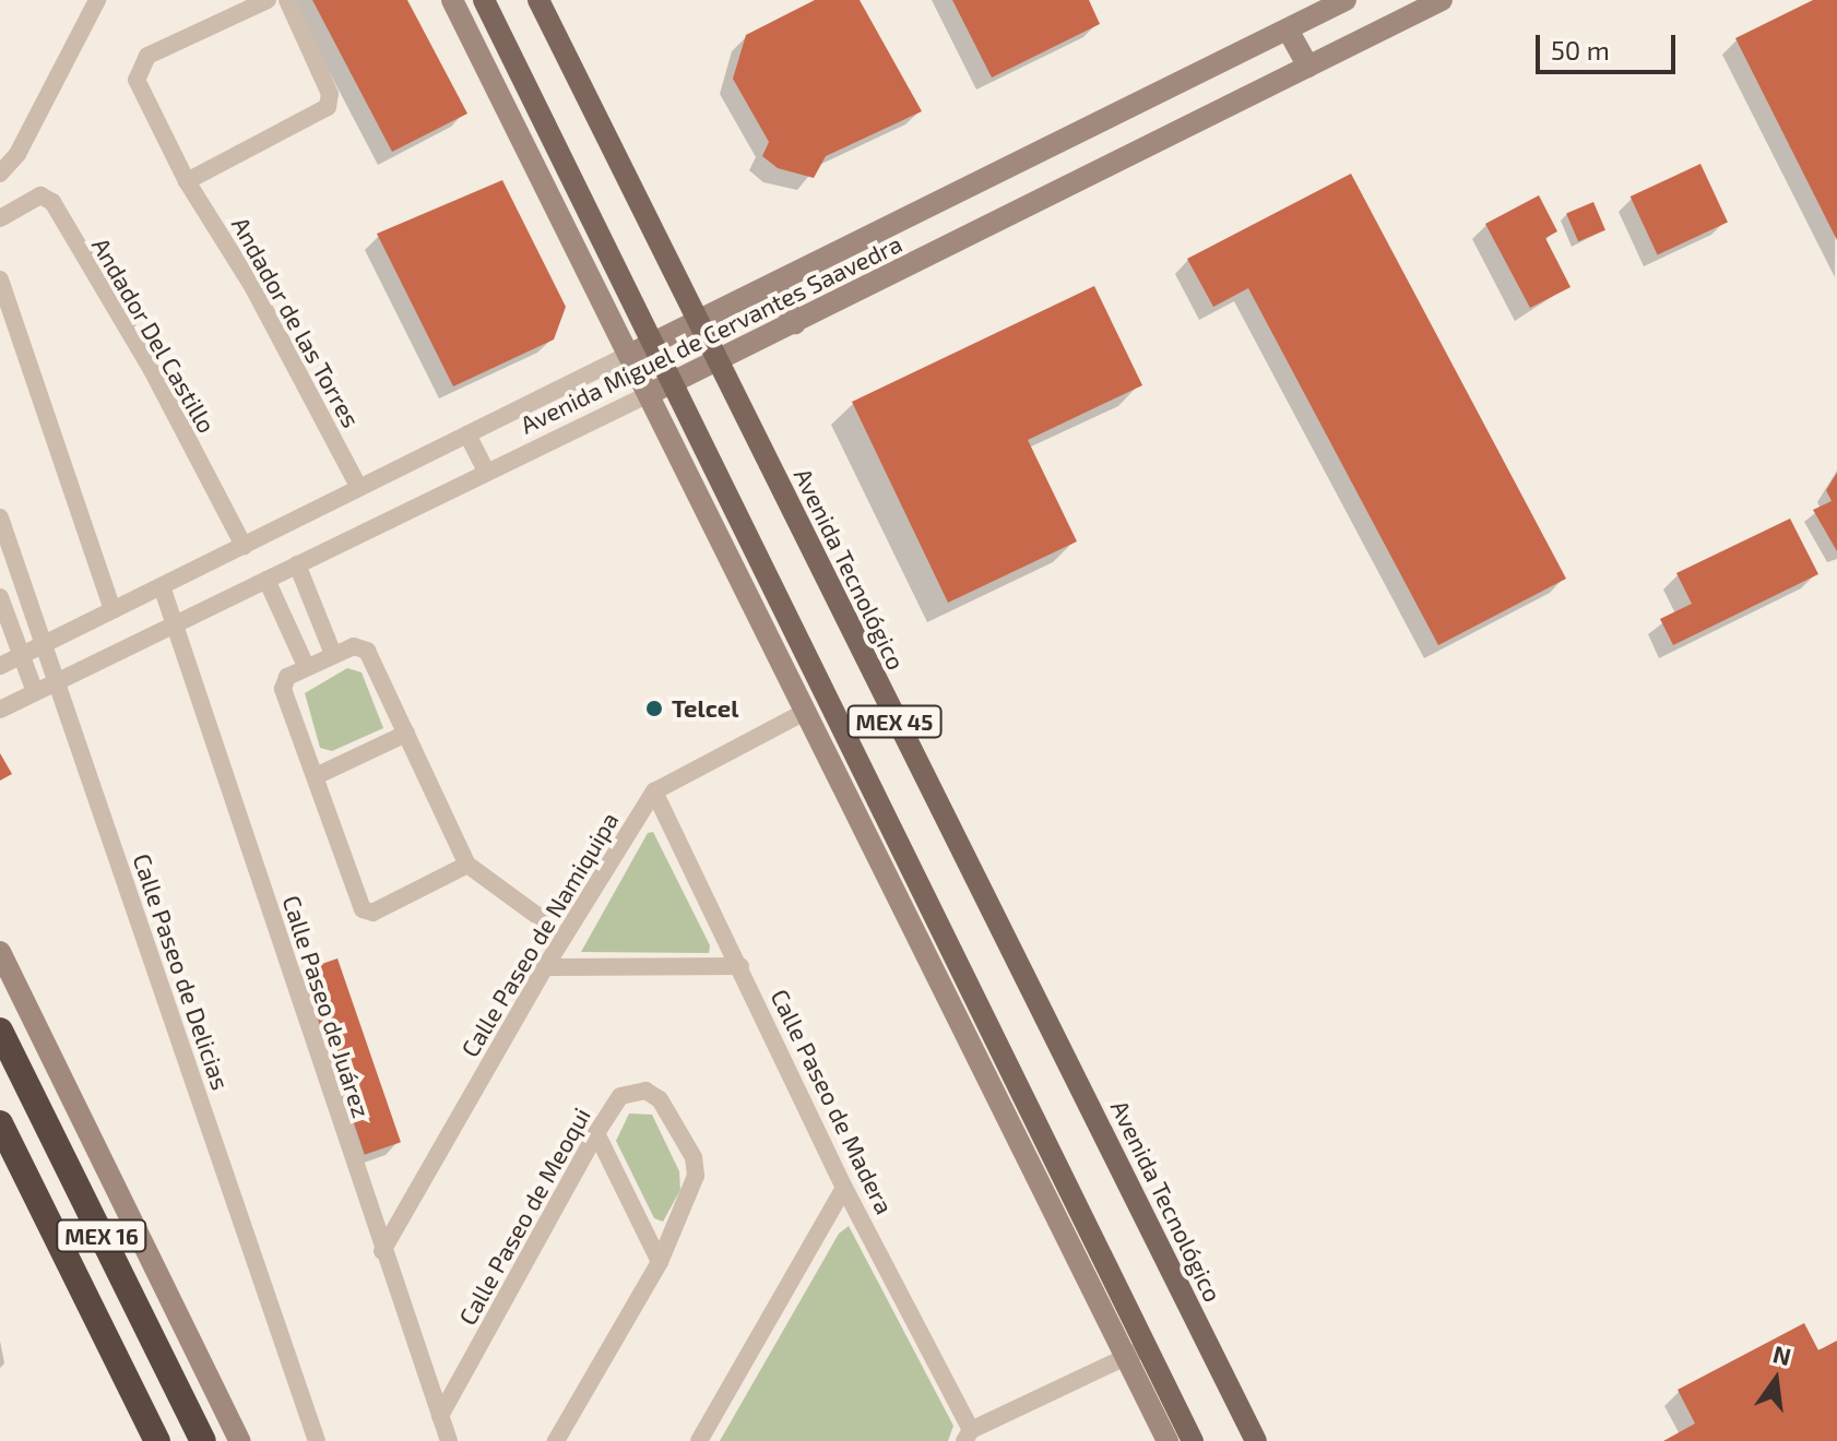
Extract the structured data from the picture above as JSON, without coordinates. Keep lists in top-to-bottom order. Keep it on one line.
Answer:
{"streets":{"highway":["MEX 16"],"main road":["Avenida Tecnológico","MEX 45"],"street":["Andador de las Torres","Avenida Miguel de Cervantes Saavedra","Andador Del Castillo","Calle Paseo de Namiquipa","Calle Paseo de Delicias","Calle Paseo de Juárez","Calle Paseo de Madera","Calle Paseo de Meoqui"]},"crossings":[["Andador de las Torres","Avenida Miguel de Cervantes Saavedra"],["Avenida Miguel de Cervantes Saavedra","Andador Del Castillo"],["Avenida Miguel de Cervantes Saavedra","Avenida Tecnológico"],["Avenida Miguel de Cervantes Saavedra","MEX 45"],["Avenida Miguel de Cervantes Saavedra","Calle Paseo de Delicias"],["Avenida Miguel de Cervantes Saavedra","Calle Paseo de Juárez"],["Calle Paseo de Namiquipa","Calle Paseo de Juárez"],["Calle Paseo de Namiquipa","Calle Paseo de Madera"],["Calle Paseo de Juárez","Calle Paseo de Meoqui"]],"places":["Telcel"],"scale_bar":"50 m","north":"top"}
